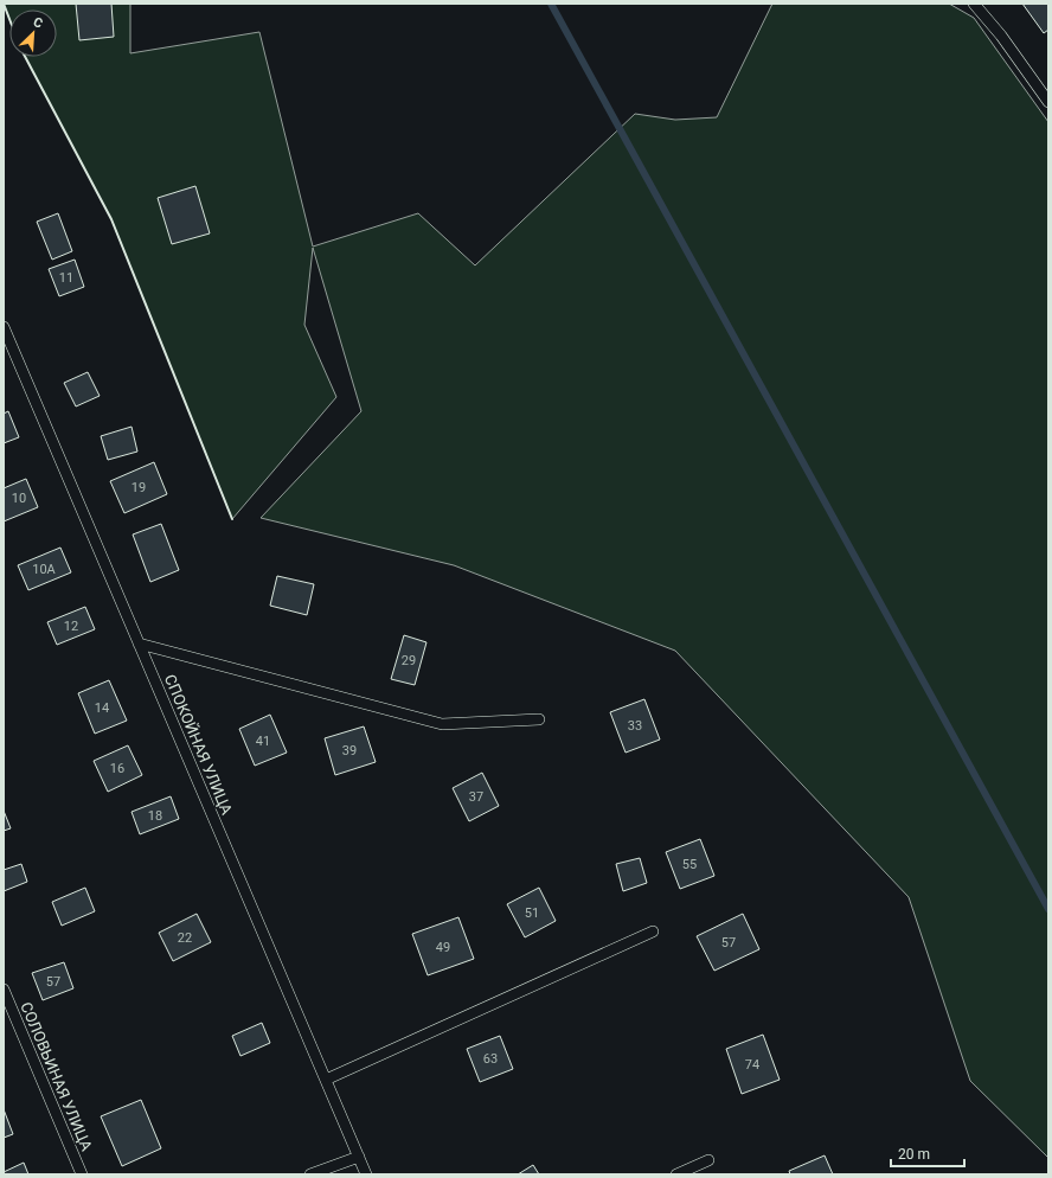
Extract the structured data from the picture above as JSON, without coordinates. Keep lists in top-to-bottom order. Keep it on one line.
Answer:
{"streets":{"lane":["СПОКОЙНАЯ УЛИЦА","СОЛОВЬИНАЯ УЛИЦА"]},"house_numbers":["11","19","10","10А","12","29","14","33","41","39","16","37","18","55","51","22","57","49","57","63","74"],"scale_bar":"20 m","north":"top right"}
